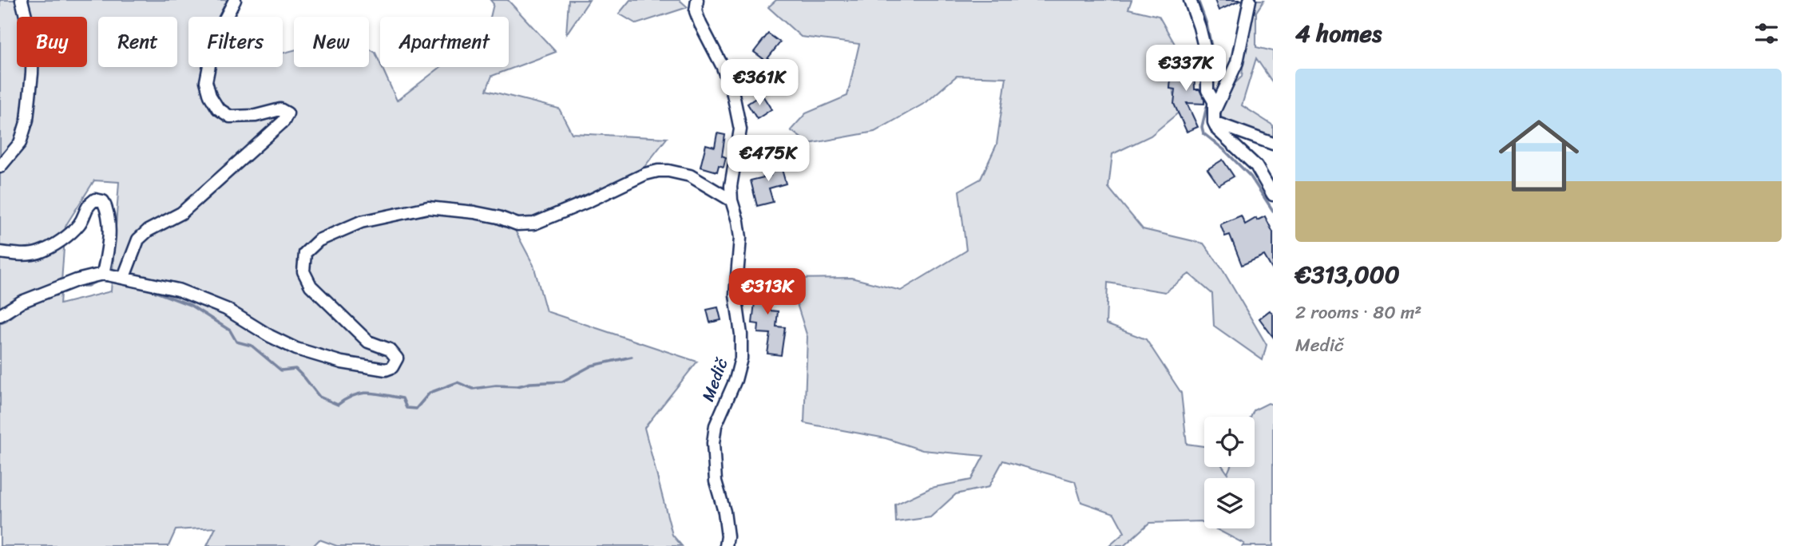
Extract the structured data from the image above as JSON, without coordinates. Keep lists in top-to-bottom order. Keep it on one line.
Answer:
{"streets":{"street":["Medič"]},"page":{"heading":"4 homes","chip":["Buy","Rent","Filters","New","Apartment"],"price":["€337K","€361K","€475K","€313K"],"list":[{"name":"€313,000","note":"2 rooms · 80 m² · Medič"}]}}
